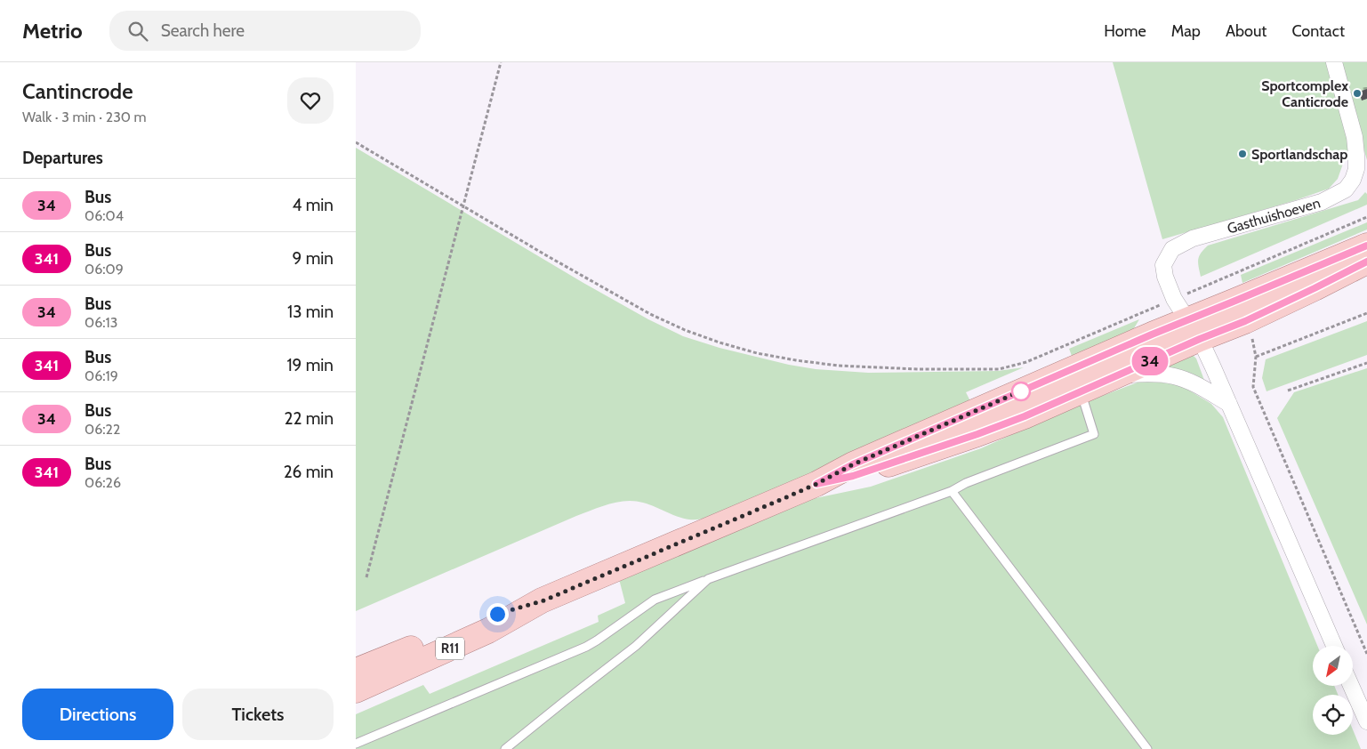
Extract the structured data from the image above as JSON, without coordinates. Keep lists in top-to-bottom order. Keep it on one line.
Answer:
{"streets":{"main road":["R11"],"street":["Gasthuishoeven"]},"crossings":[["Gasthuishoeven","R11"]],"places":["Sportcomplex Canticrode","Sportlandschap"],"lines":["bus line 34"],"north":"bottom left","page":{"header":"Metrio","search":"Search here","nav":["Home","Map","About","Contact"],"heading":[["Cantincrode","Walk · 3 min · 230 m"],"Departures"],"on_map":"34","list":[{"mark":"34","name":"Bus","note":"06:04","value":"4 min"},{"mark":"341","name":"Bus","note":"06:09","value":"9 min"},{"mark":"34","name":"Bus","note":"06:13","value":"13 min"},{"mark":"341","name":"Bus","note":"06:19","value":"19 min"},{"mark":"34","name":"Bus","note":"06:22","value":"22 min"},{"mark":"341","name":"Bus","note":"06:26","value":"26 min"}],"buttons":["Directions","Tickets"]}}
